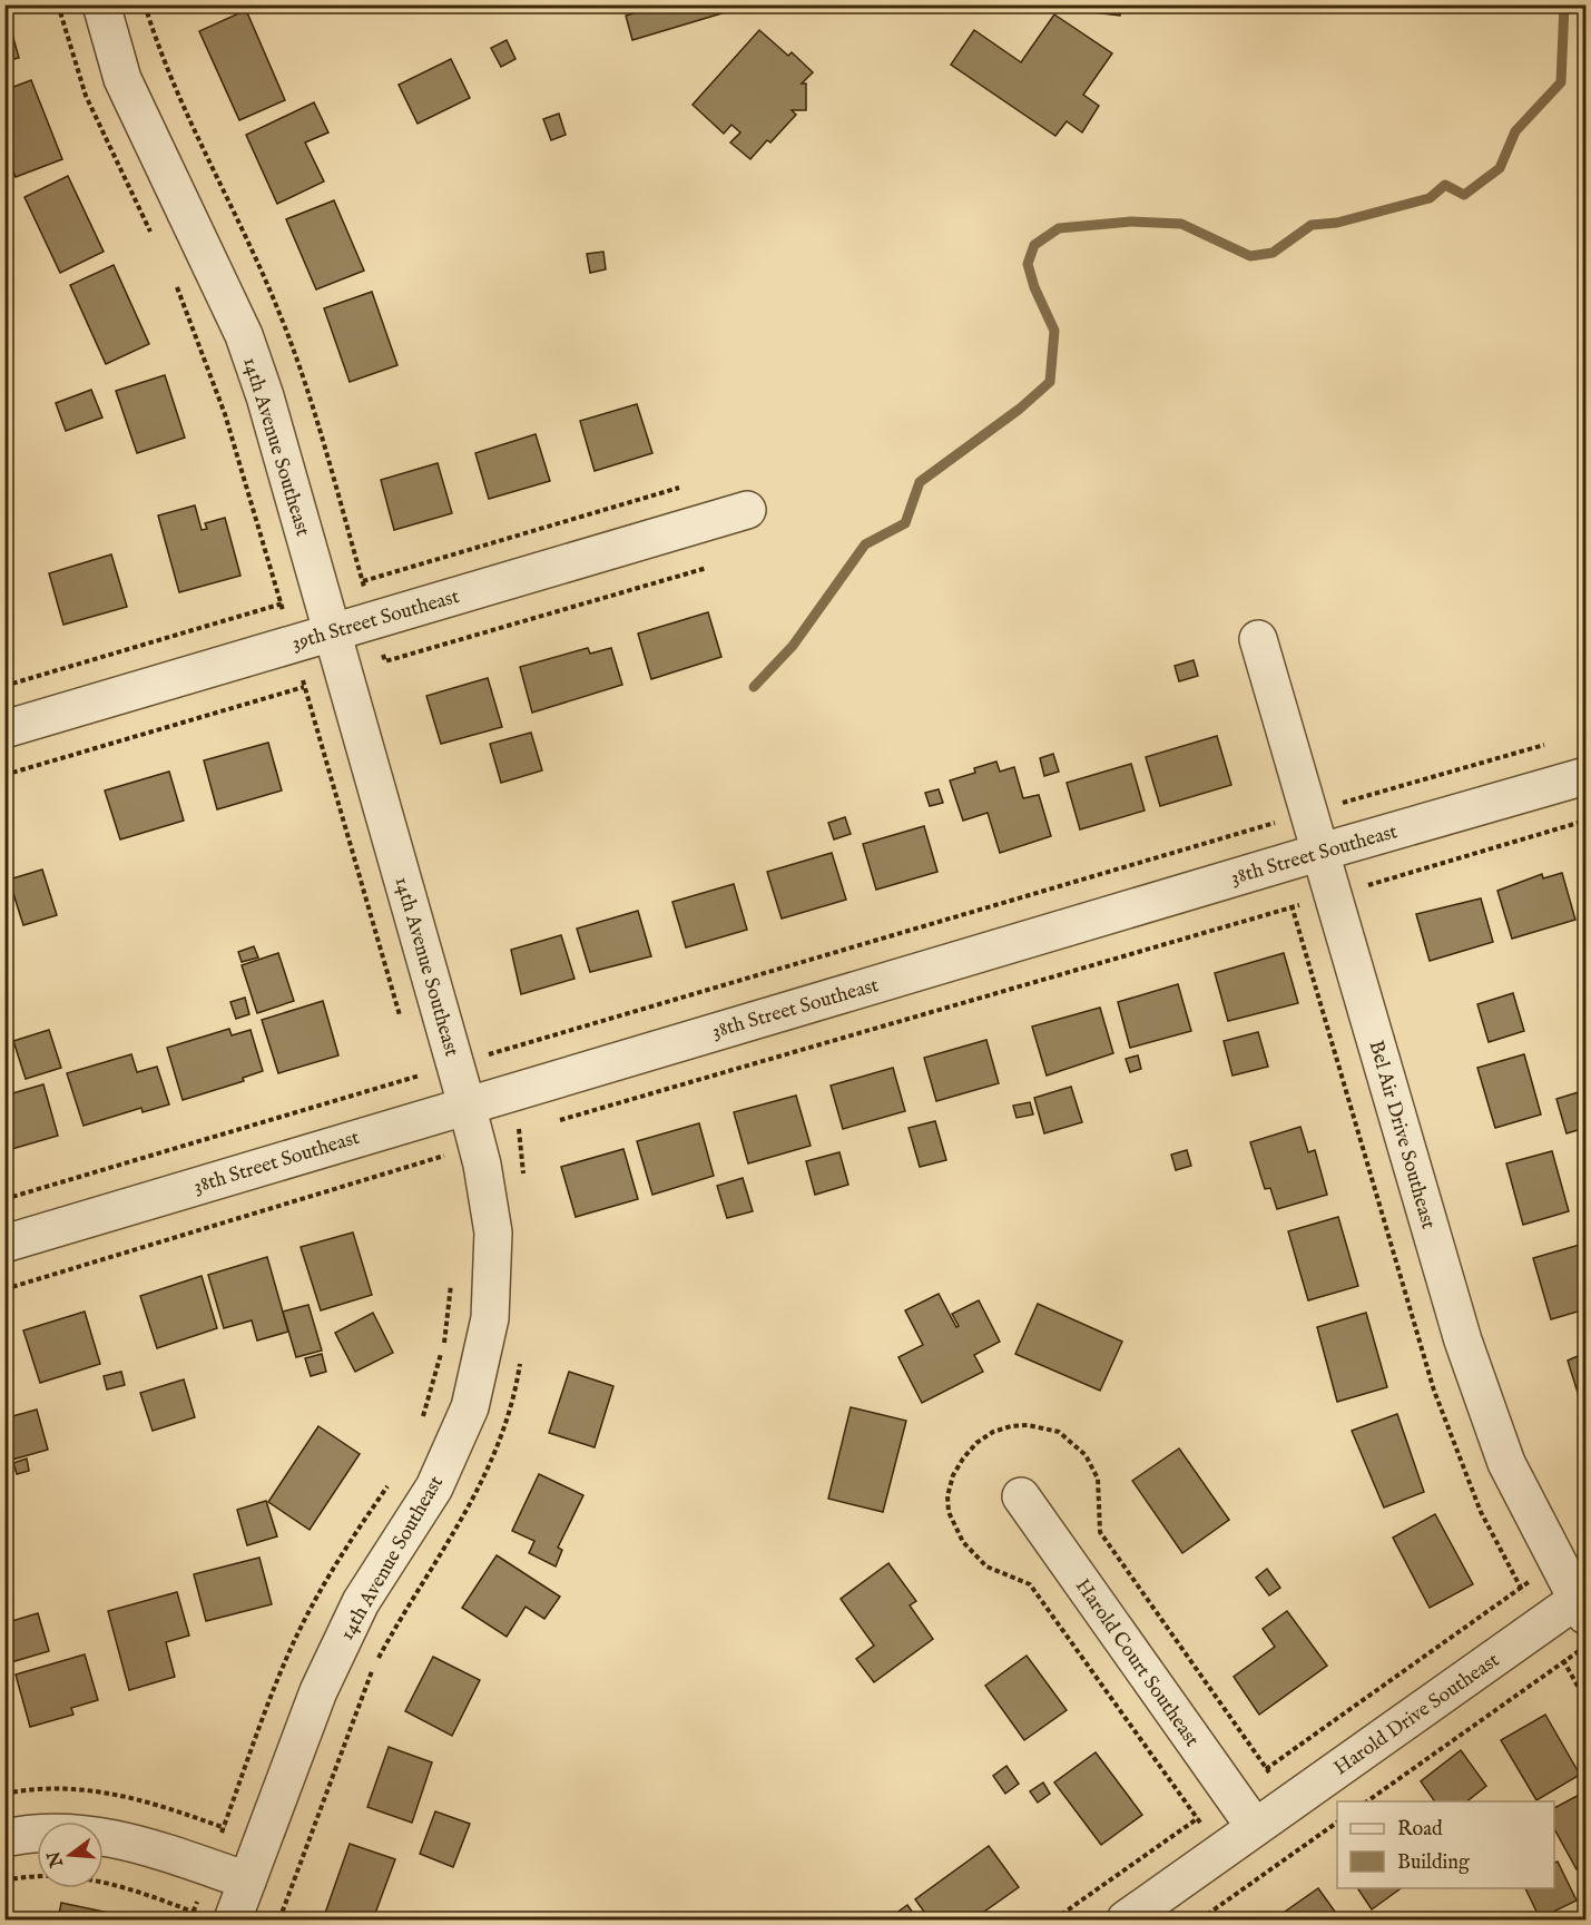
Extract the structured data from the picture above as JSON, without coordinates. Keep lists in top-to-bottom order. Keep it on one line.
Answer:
{"streets":{"street":["14th Avenue Southeast","39th Street Southeast","38th Street Southeast","Bel Air Drive Southeast","Harold Court Southeast","Harold Drive Southeast"]},"crossings":[["14th Avenue Southeast","39th Street Southeast"],["14th Avenue Southeast","38th Street Southeast"],["38th Street Southeast","Bel Air Drive Southeast"],["Bel Air Drive Southeast","Harold Drive Southeast"],["Harold Court Southeast","Harold Drive Southeast"]],"legend":["Road","Building"],"north":"left"}
